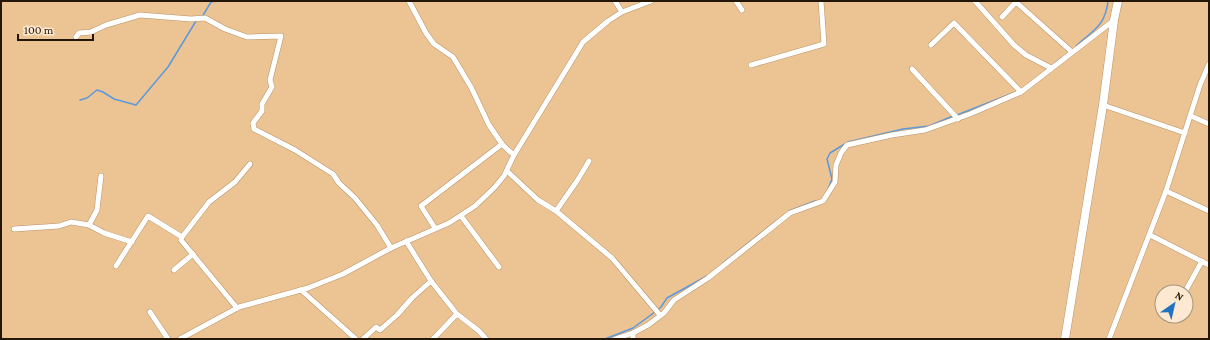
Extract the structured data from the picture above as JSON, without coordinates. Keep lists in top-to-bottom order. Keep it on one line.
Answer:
{"scale_bar":"100 m","north":"top right"}
